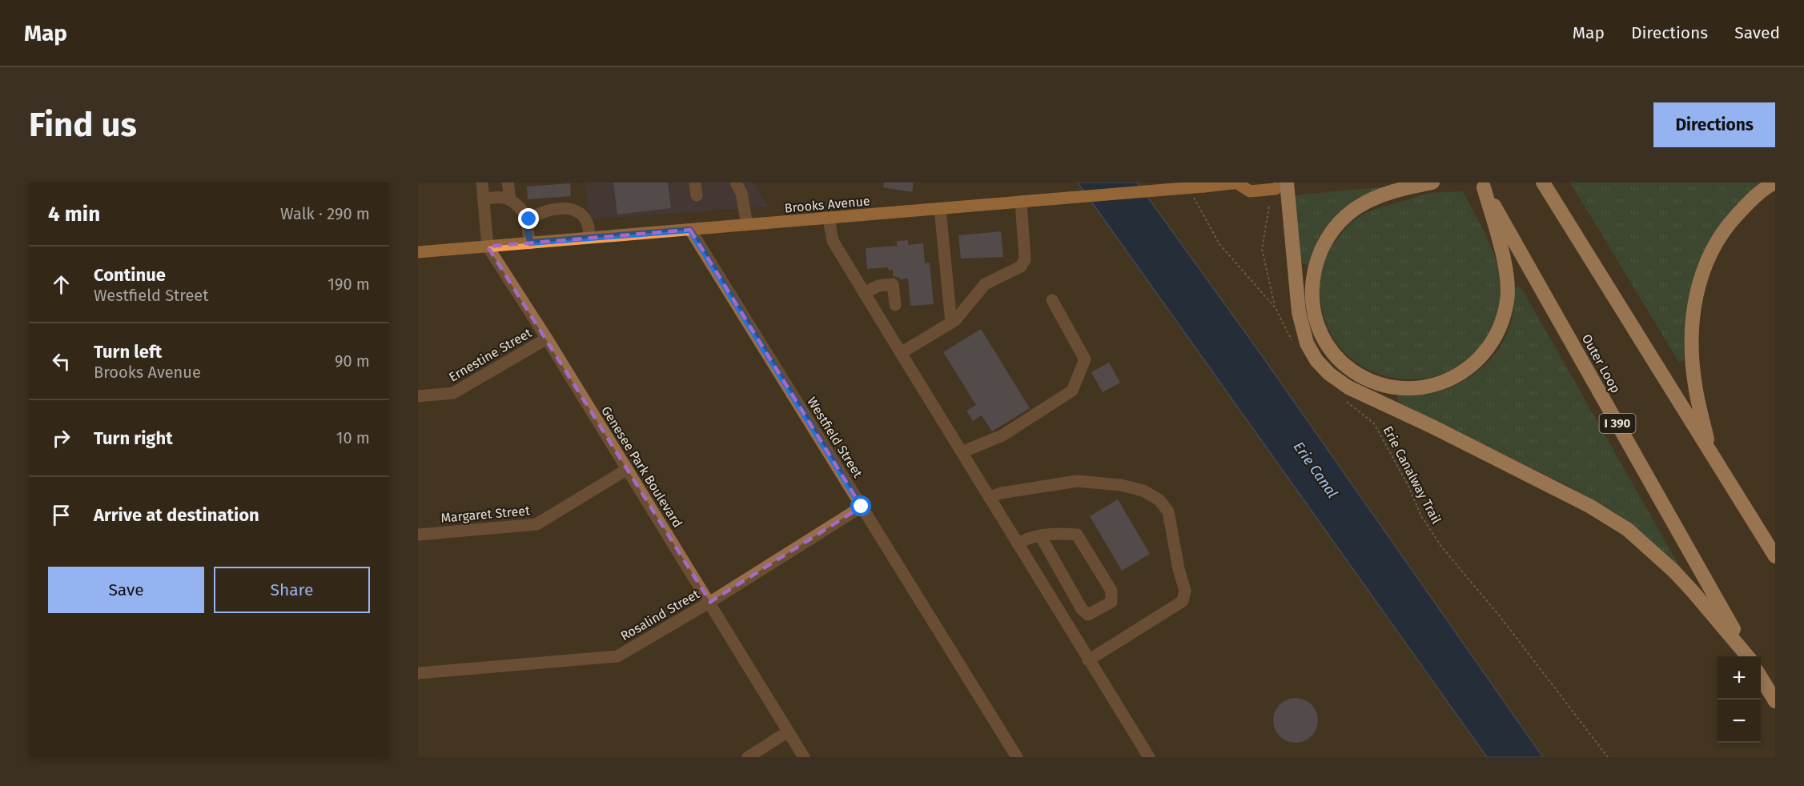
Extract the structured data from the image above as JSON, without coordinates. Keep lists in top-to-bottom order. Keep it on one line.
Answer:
{"streets":{"highway":["Outer Loop","I 390"],"main road":["Brooks Avenue"],"street":["Ernestine Street","Westfield Street","Genesee Park Boulevard","Margaret Street","Rosalind Street"],"path":["Erie Canalway Trail"]},"crossings":[["Brooks Avenue","Westfield Street"],["Brooks Avenue","Genesee Park Boulevard"],["Ernestine Street","Genesee Park Boulevard"],["Westfield Street","Rosalind Street"],["Genesee Park Boulevard","Margaret Street"],["Genesee Park Boulevard","Rosalind Street"]],"water":["Erie Canal"],"page":{"header":"Map","nav":["Map","Directions","Saved"],"buttons":["Directions",["Save","Share"]],"title":"Find us","heading":["4 min","Walk · 290 m"],"list":[["Continue","Westfield Street","190 m"],["Turn left","Brooks Avenue","90 m"],["Turn right","10 m"],"Arrive at destination"],"map_buttons":["+","−"]}}
